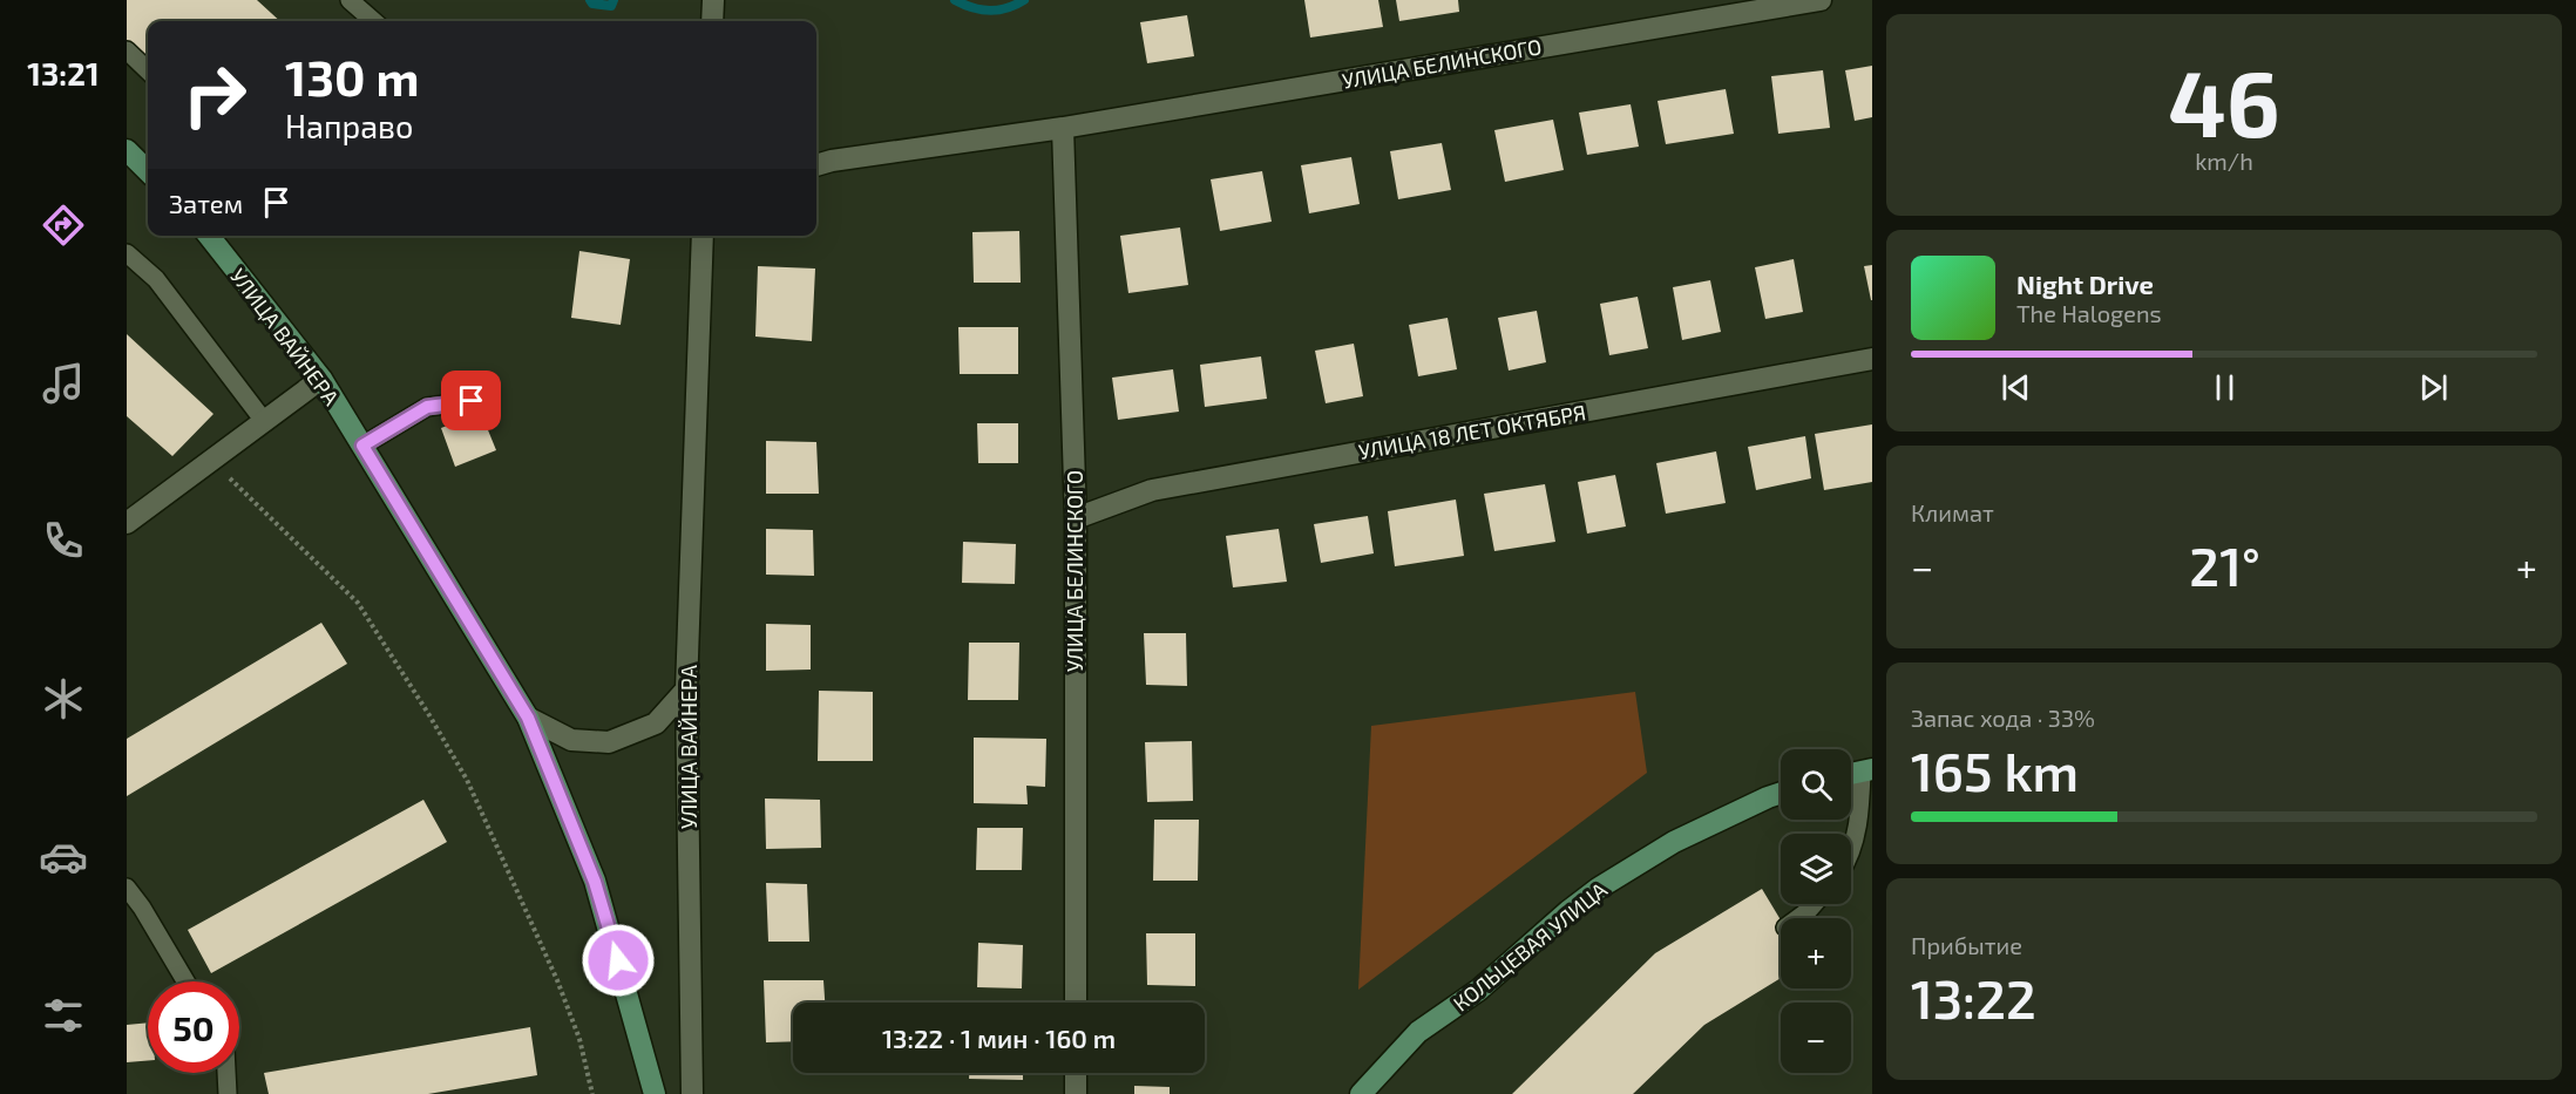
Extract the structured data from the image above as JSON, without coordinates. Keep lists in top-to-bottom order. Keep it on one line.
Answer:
{"streets":{"main road":["УЛИЦА ВАЙНЕРА","КОЛЬЦЕВАЯ УЛИЦА"],"street":["УЛИЦА БЕЛИНСКОГО","УЛИЦА 18 ЛЕТ ОКТЯБРЯ"]},"crossings":[["УЛИЦА БЕЛИНСКОГО","УЛИЦА 18 ЛЕТ ОКТЯБРЯ"]],"page":{"tabs":"13:21","tile":[["46","km/h"],"Климат",["Запас хода · 33%","165 km"],["Прибытие","13:22"]],"turn":["130 m","Направо"],"then":"Затем","song":["Night Drive","The Halogens"],"heat":["−","21°","+"],"map_buttons":["+","−"],"limit":"50","trip":"13:22 · 1 мин · 160 m"}}
